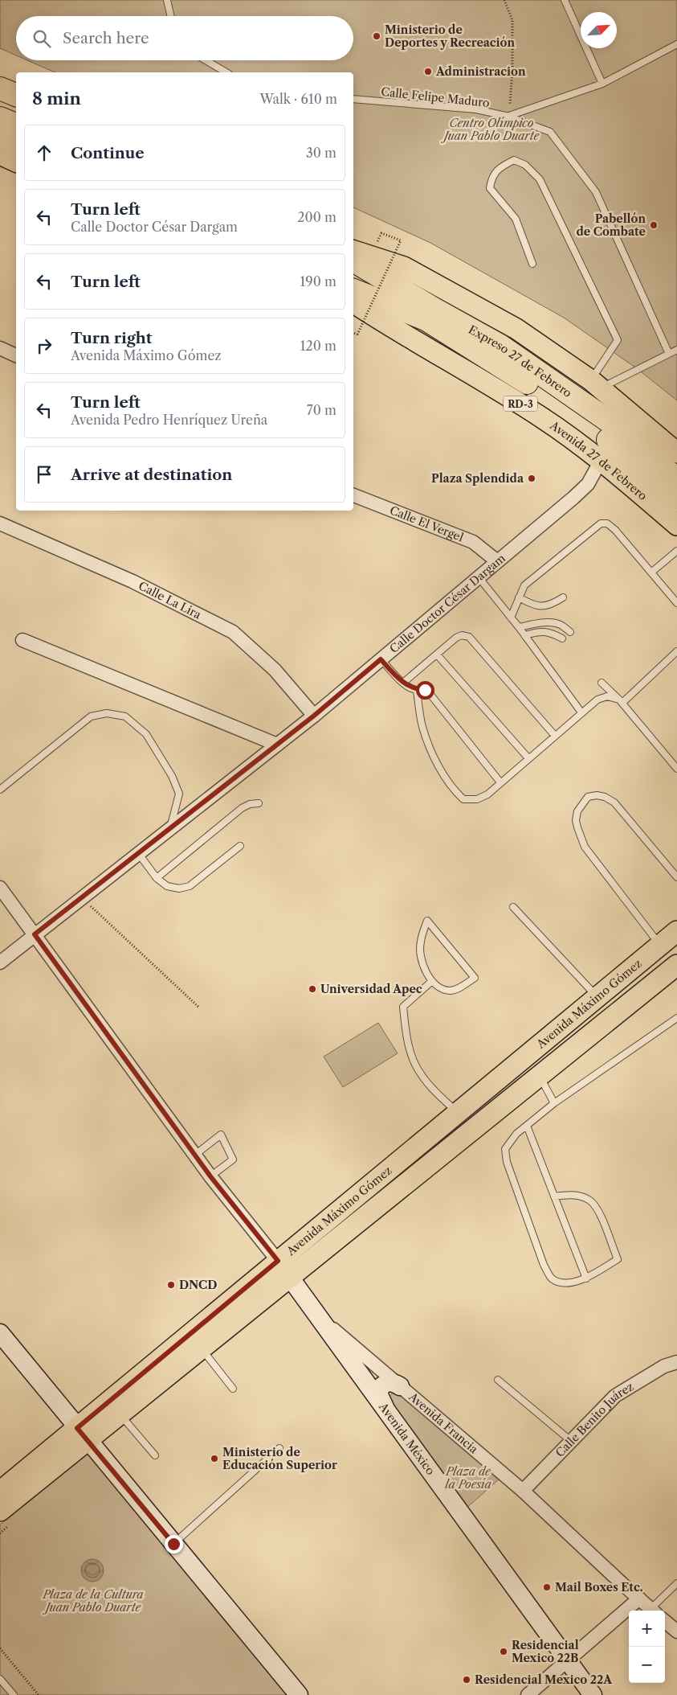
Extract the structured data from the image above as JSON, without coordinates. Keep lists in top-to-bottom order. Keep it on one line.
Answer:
{"streets":{"highway":["Expreso 27 de Febrero","RD-3"],"main road":["Avenida 27 de Febrero","Avenida Máximo Gómez","Avenida México"],"street":["Calle El Vergel","Calle La Lira","Calle Doctor César Dargam","Calle Benito Juárez","Avenida Francia"],"lane":["Calle Felipe Maduro"]},"crossings":[["Avenida 27 de Febrero","Calle Doctor César Dargam"],["Calle El Vergel","Calle Doctor César Dargam"],["Calle La Lira","Calle Doctor César Dargam"],["Avenida Máximo Gómez","Avenida México"],["Calle Benito Juárez","Avenida Francia"],["Avenida Francia","Avenida México"]],"parks":["Centro Olímpico Juan Pablo Duarte","Plaza de la Poesía","Plaza de la Cultura Juan Pablo Duarte"],"places":["Ministerio de Deportes y Recreación","Administracion","Pabellón de Combate","Plaza Splendida","Universidad Apec","DNCD","Ministerio de Educación Superior","Mail Boxes Etc.","Residencial Mexico 22B","Residencial Mexico 22A"],"north":"top right","page":{"search":"Search here","heading":["8 min","Walk · 610 m"],"list":[["Continue","30 m"],["Turn left","Calle Doctor César Dargam","200 m"],["Turn left","190 m"],["Turn right","Avenida Máximo Gómez","120 m"],["Turn left","Avenida Pedro Henríquez Ureña","70 m"],"Arrive at destination"],"map_buttons":["+","−"]}}
